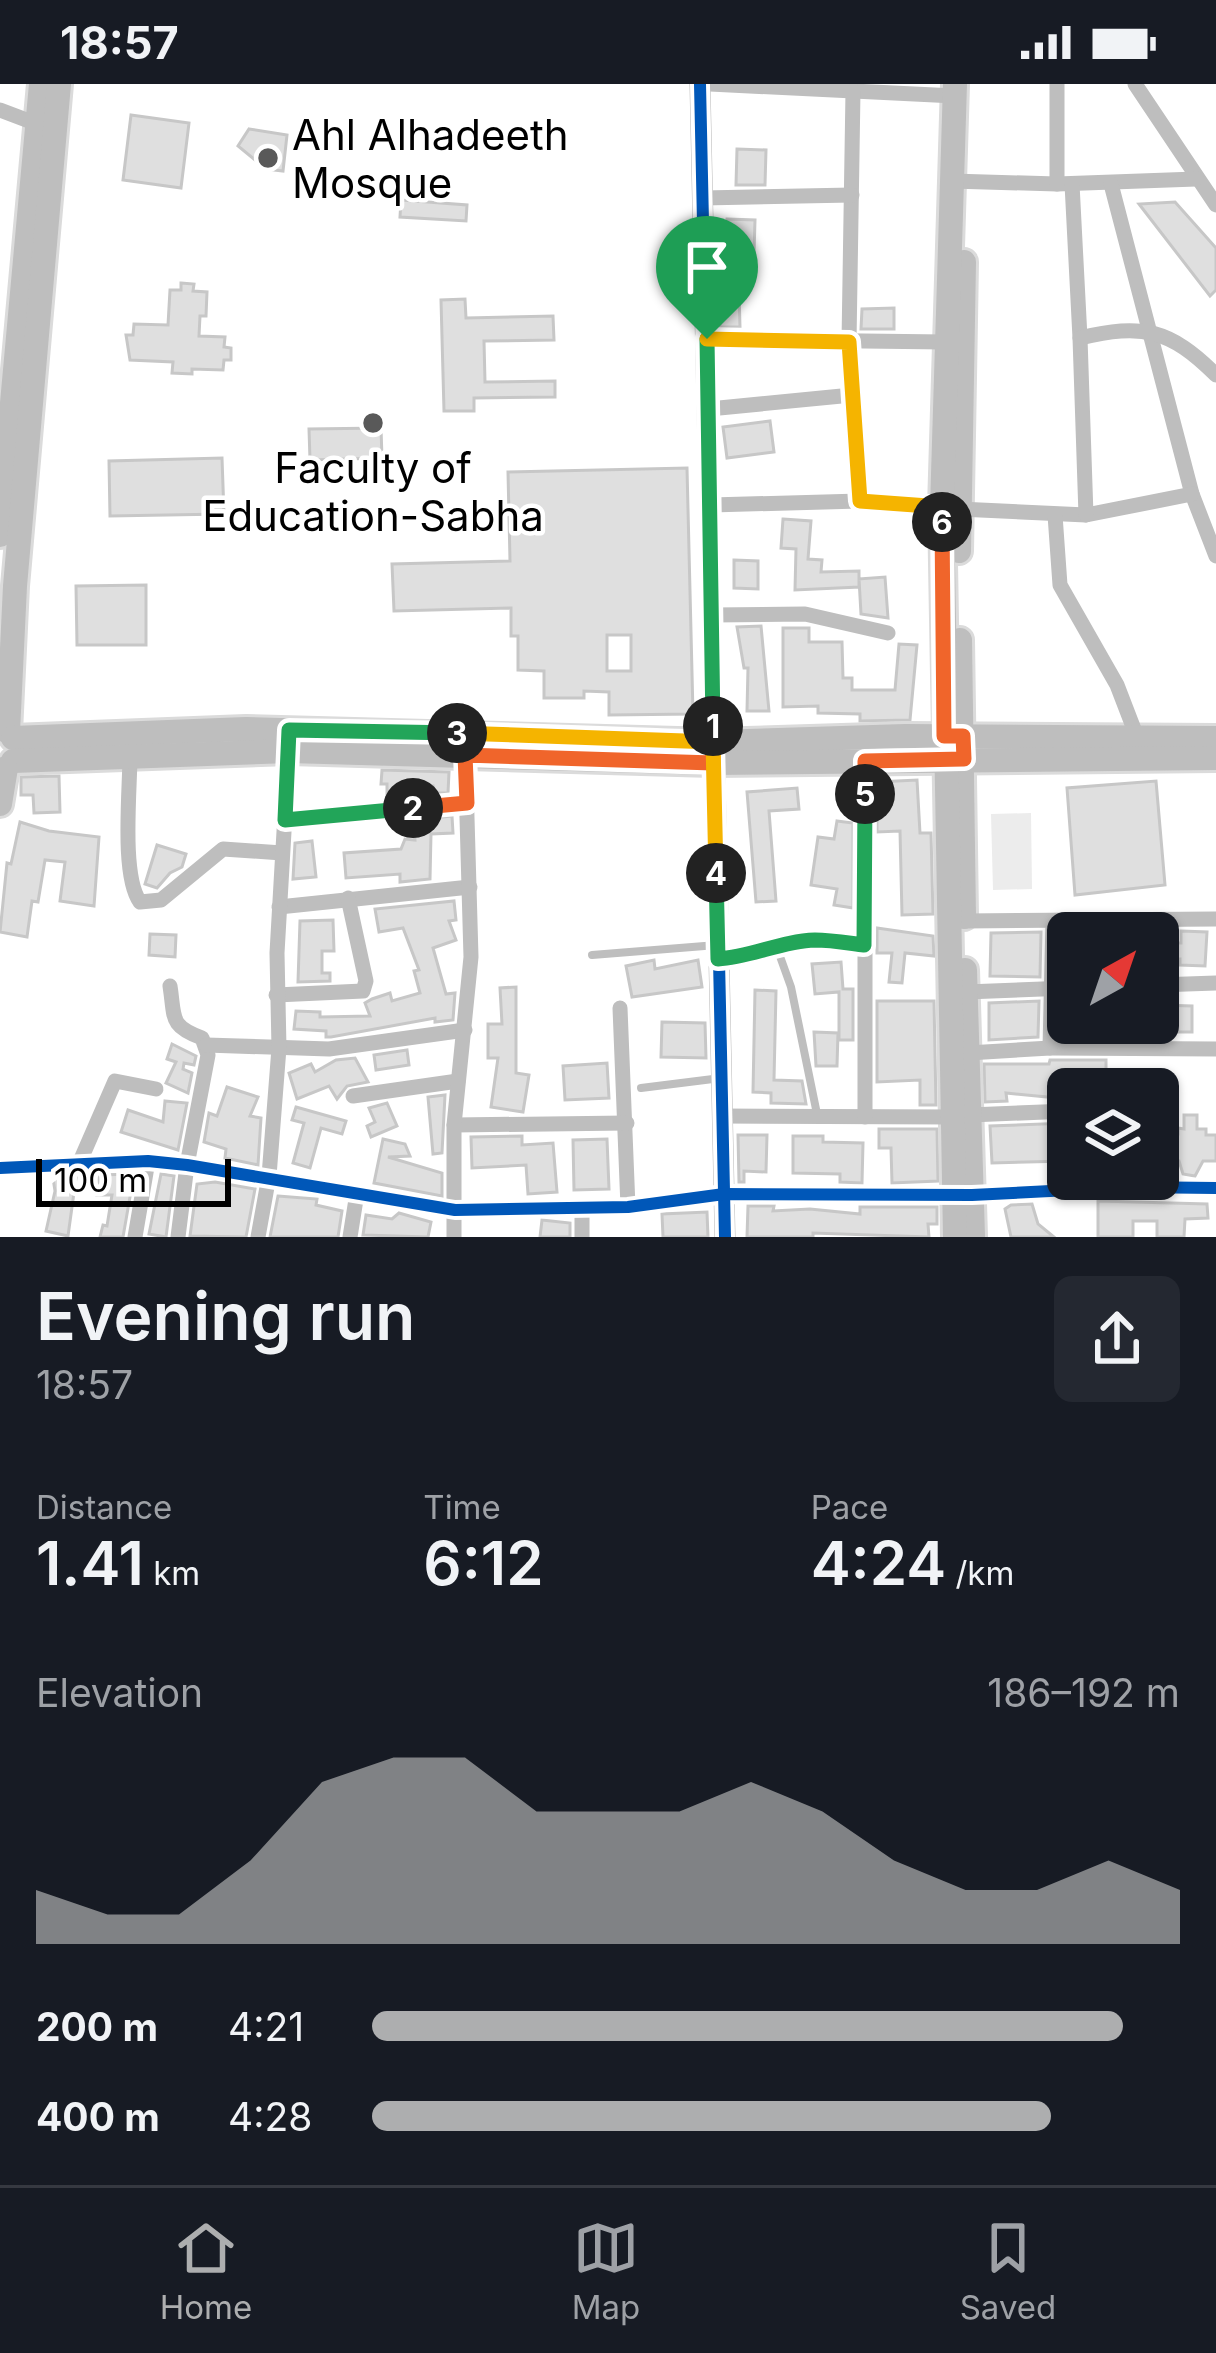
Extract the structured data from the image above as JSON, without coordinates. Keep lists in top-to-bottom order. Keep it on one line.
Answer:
{"places":["Ahl Alhadeeth Mosque","Faculty of Education-Sabha"],"scale_bar":"100 m","north":"top right","page":{"status":"18:57","pins":["6","1","3","5","2","4"],"scale":"100 m","heading":["Evening run","18:57"],"stats":[["Distance","1.41 km"],["Time","6:12"],["Pace","4:24 /km"]],"chart":["Elevation","186–192 m"],"list":[{"name":"200 m","note":"4:21"},{"name":"400 m","note":"4:28"}],"tabs":["Home","Map","Saved"]}}
